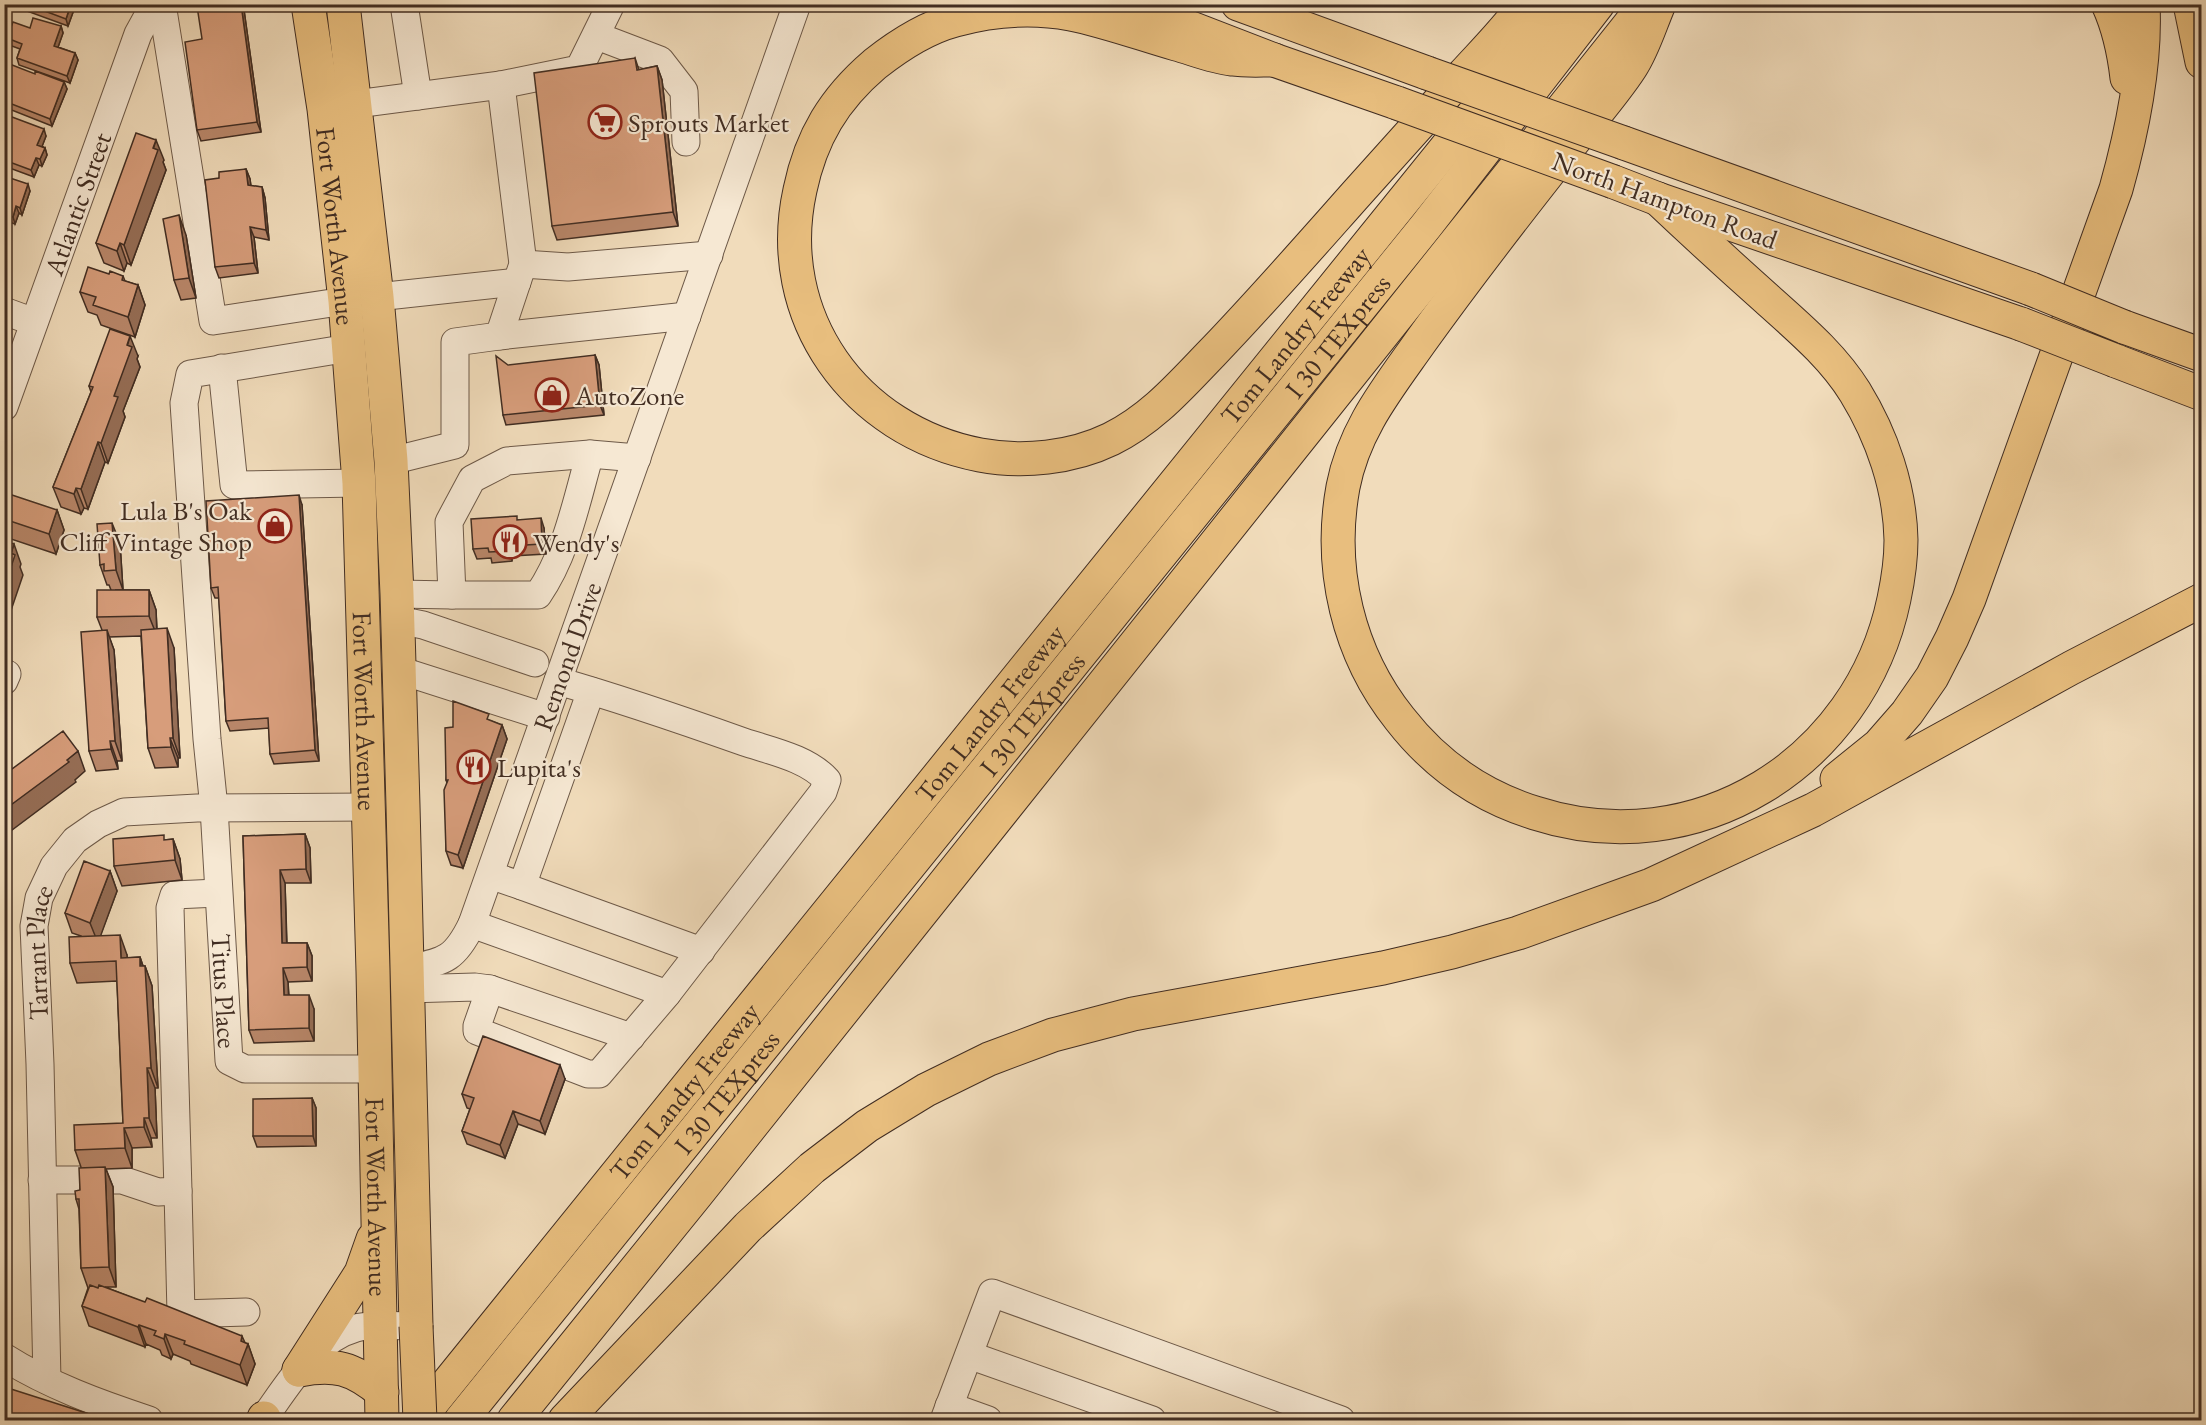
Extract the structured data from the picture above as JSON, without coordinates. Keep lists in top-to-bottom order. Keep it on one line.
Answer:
{"streets":{"main road":["North Hampton Road","Fort Worth Avenue","Tom Landry Freeway","I 30 TEXpress"],"street":["Atlantic Street","Remond Drive","Tarrant Place","Titus Place"]},"crossings":[["Fort Worth Avenue","Tom Landry Freeway"],["Fort Worth Avenue","Remond Drive"],["Fort Worth Avenue","Tarrant Place"],["Fort Worth Avenue","Titus Place"],["Tarrant Place","Titus Place"]],"places":{"supermarket":["Sprouts Market"],"shop":["AutoZone","Lula B's Oak Cliff Vintage Shop"],"restaurant":["Wendy's","Lupita's"]}}
